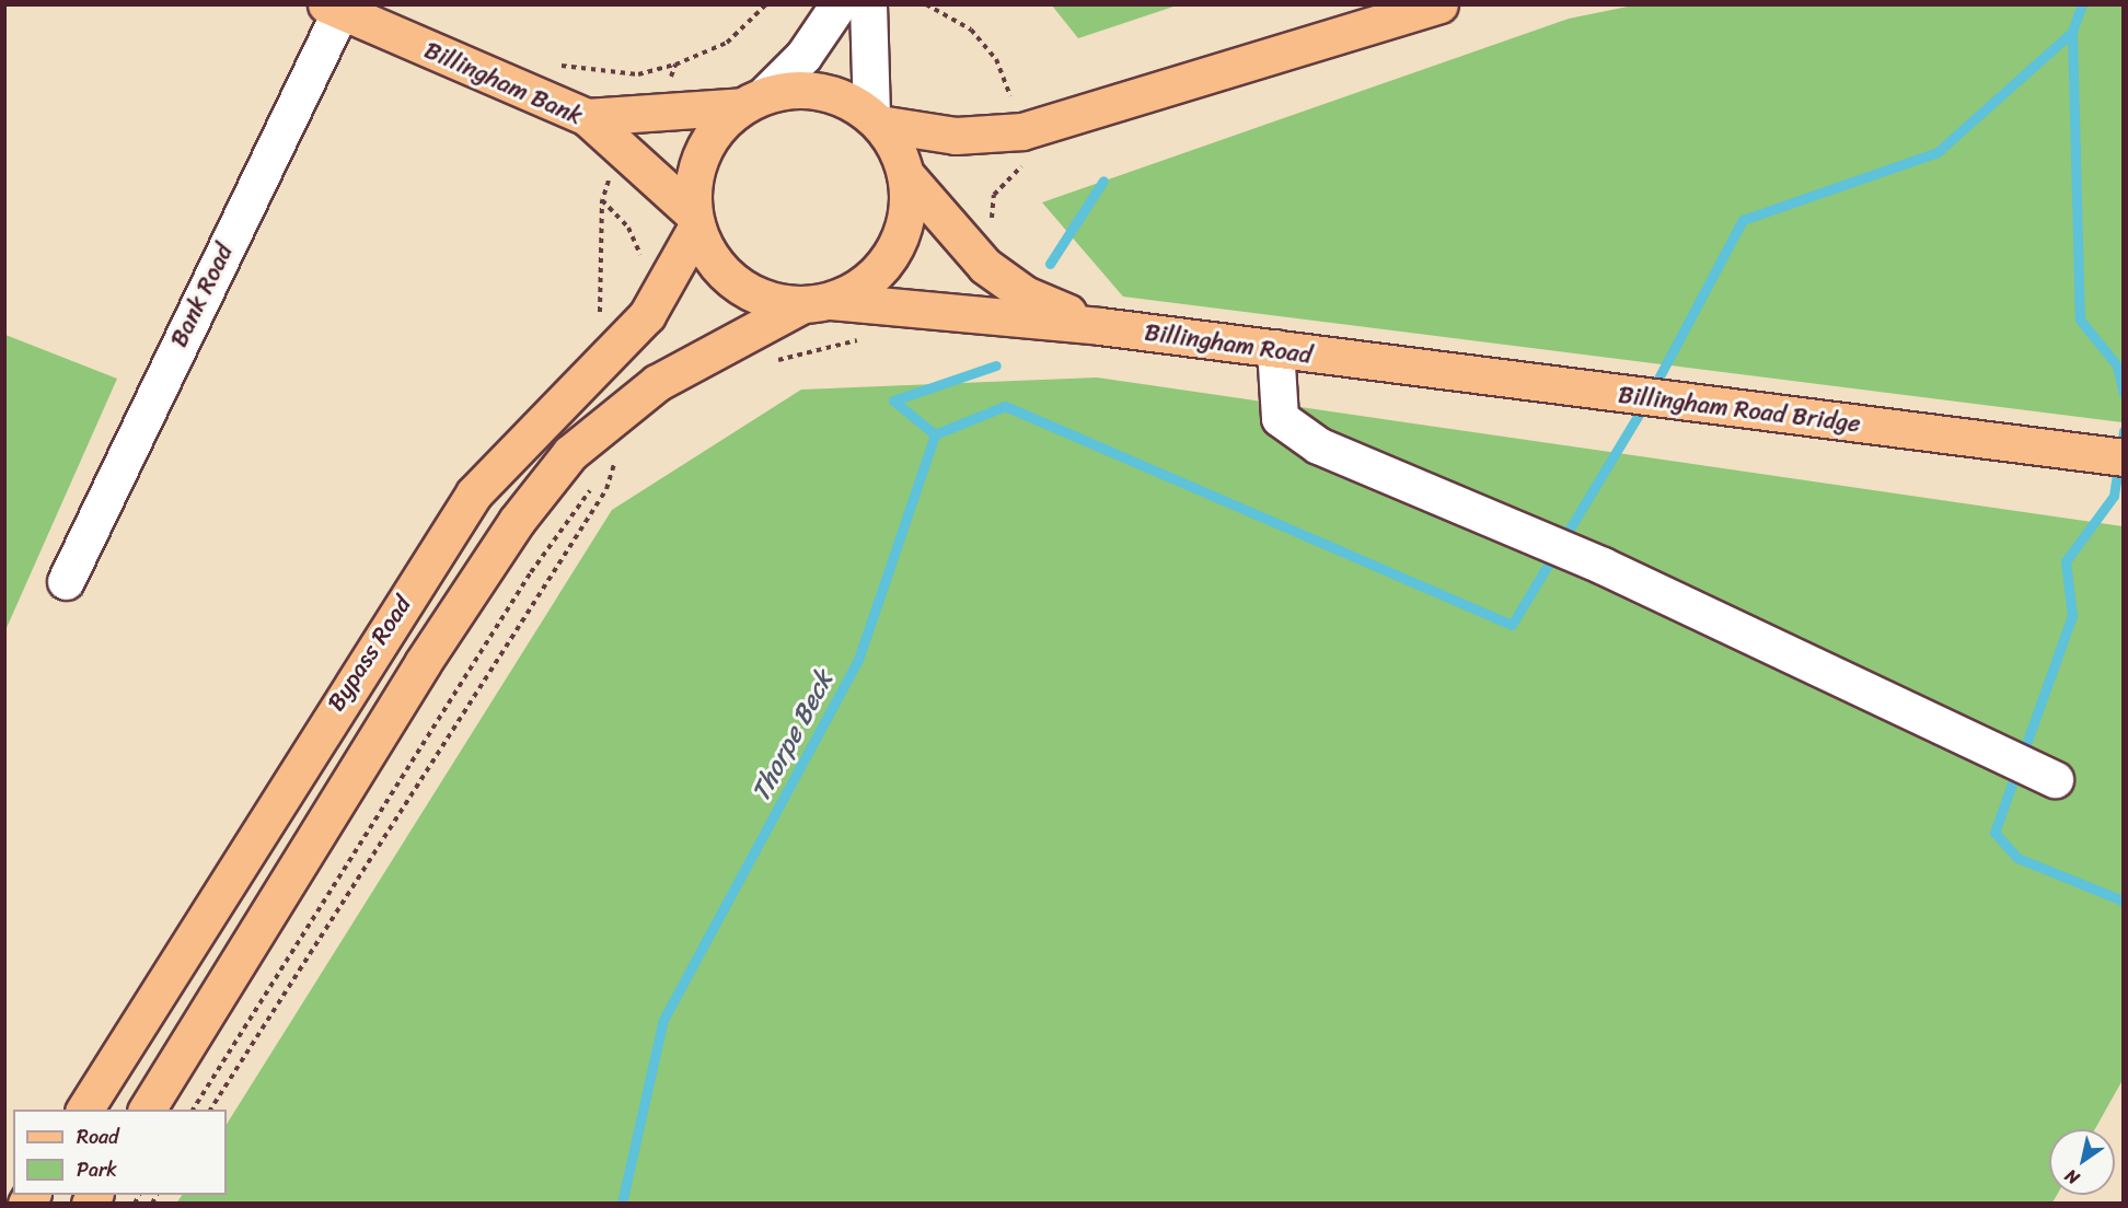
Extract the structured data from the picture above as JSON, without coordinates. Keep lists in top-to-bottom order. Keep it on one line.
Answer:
{"streets":{"main road":["Billingham Bank","Billingham Road","Billingham Road Bridge","Bypass Road"],"street":["Bank Road"]},"crossings":[["Billingham Bank","Bank Road"],["Billingham Bank","Bypass Road"],["Billingham Road","Billingham Road Bridge"]],"water":["Thorpe Beck"],"legend":["Road","Park"],"north":"bottom left"}
